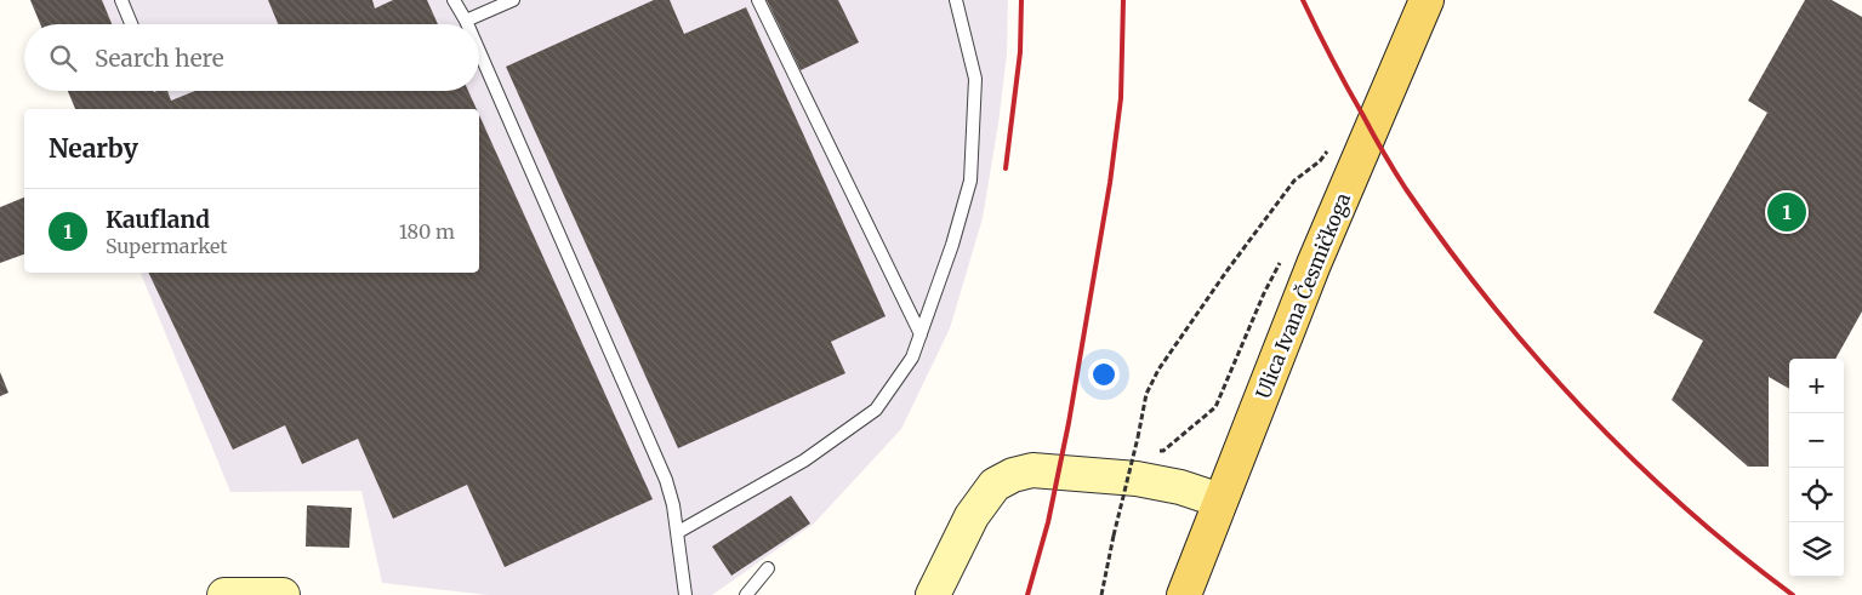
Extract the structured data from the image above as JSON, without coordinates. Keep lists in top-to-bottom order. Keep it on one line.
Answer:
{"streets":{"main road":["Ulica Ivana Česmičkoga"]},"page":{"search":"Search here","heading":"Nearby","list":[{"mark":"1","name":"Kaufland","note":"Supermarket","value":"180 m"}],"pins":"1","map_buttons":["+","−"]}}
